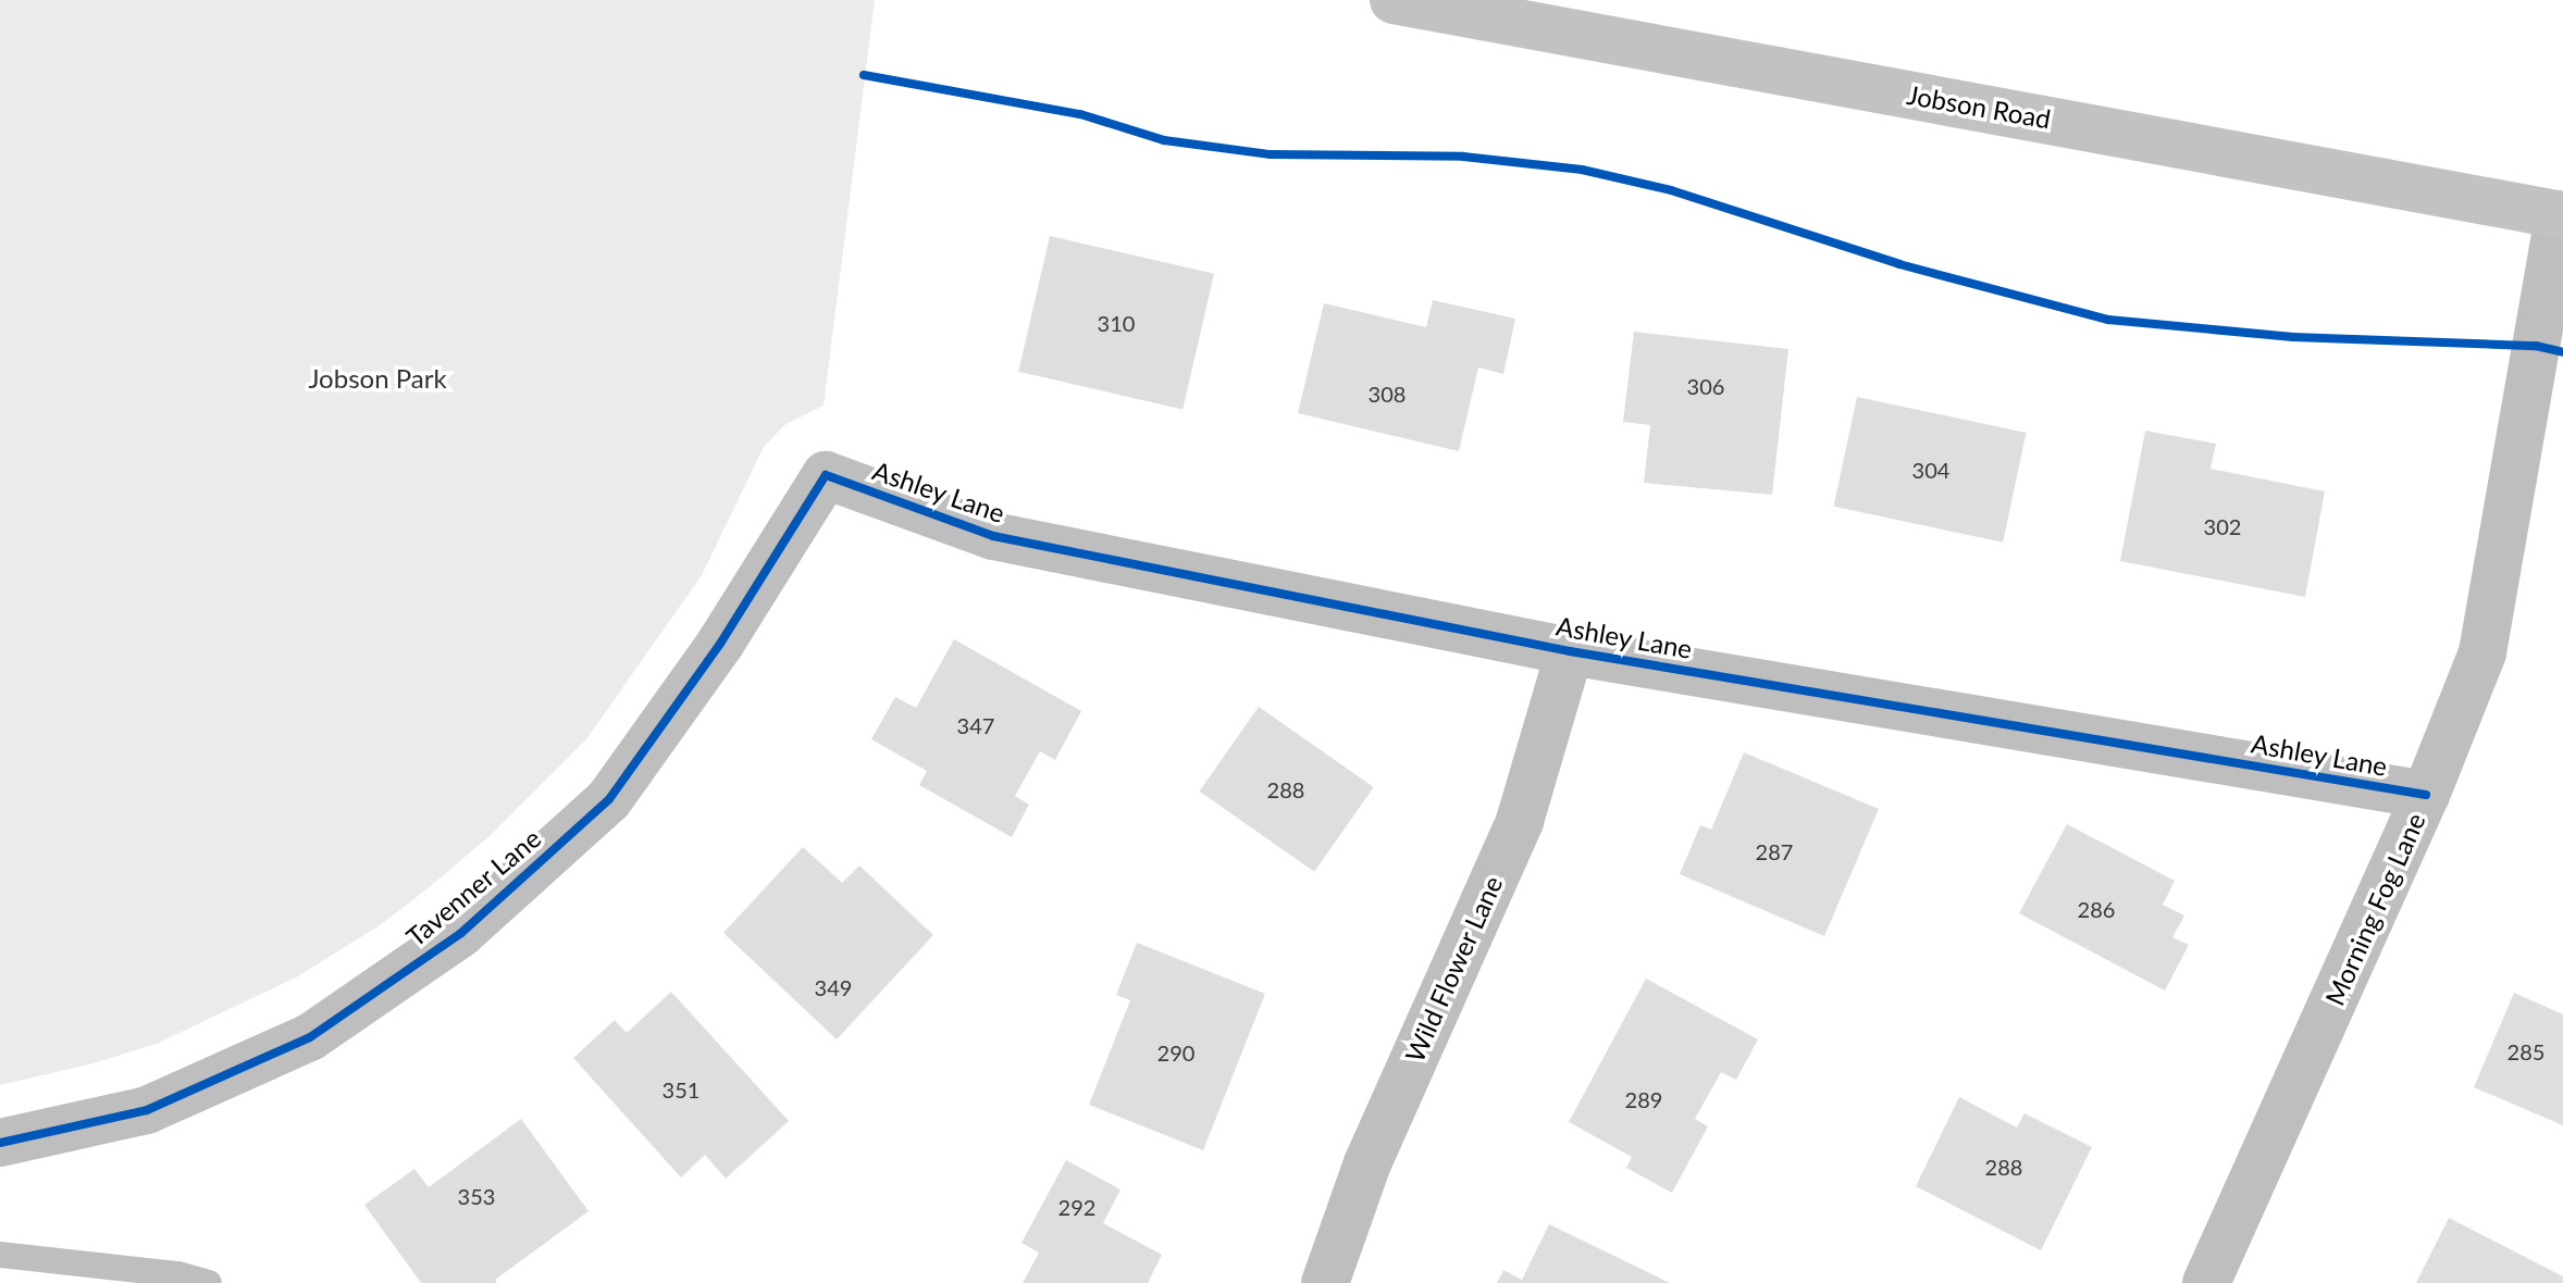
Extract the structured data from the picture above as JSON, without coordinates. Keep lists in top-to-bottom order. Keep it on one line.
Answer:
{"streets":{"street":["Jobson Road","Ashley Lane","Tavenner Lane","Morning Fog Lane","Wild Flower Lane"]},"crossings":[["Jobson Road","Morning Fog Lane"],["Ashley Lane","Tavenner Lane"],["Ashley Lane","Morning Fog Lane"],["Ashley Lane","Wild Flower Lane"]],"parks":["Jobson Park"],"house_numbers":["310","306","308","304","302","347","288","287","286","349","285","290","351","289","288","353","292"]}
